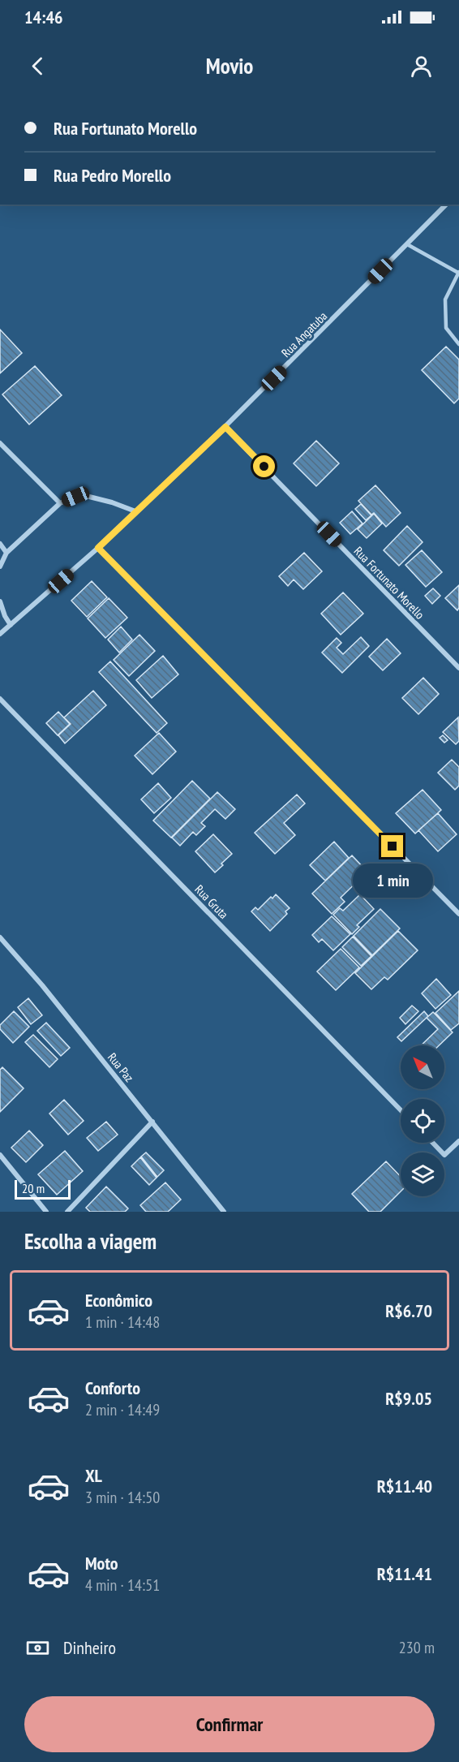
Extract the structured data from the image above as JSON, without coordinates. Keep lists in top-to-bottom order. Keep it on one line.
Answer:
{"streets":{"street":["Rua Angatuba","Rua Fortunato Morello","Rua Gruta","Rua Paz"]},"crossings":[["Rua Angatuba","Rua Fortunato Morello"]],"scale_bar":"20 m","north":"top left","page":{"status":"14:46","header":"Movio","banner":["Rua Fortunato Morello","Rua Pedro Morello"],"bubble":"1 min","scale":"20 m","heading":"Escolha a viagem","list":[{"name":"Econômico","note":"1 min · 14:48","value":"R$6.70"},{"name":"Conforto","note":"2 min · 14:49","value":"R$9.05"},{"name":"XL","note":"3 min · 14:50","value":"R$11.40"},{"name":"Moto","note":"4 min · 14:51","value":"R$11.41"}],"pay":["Dinheiro","230 m"],"buttons":"Confirmar"}}
